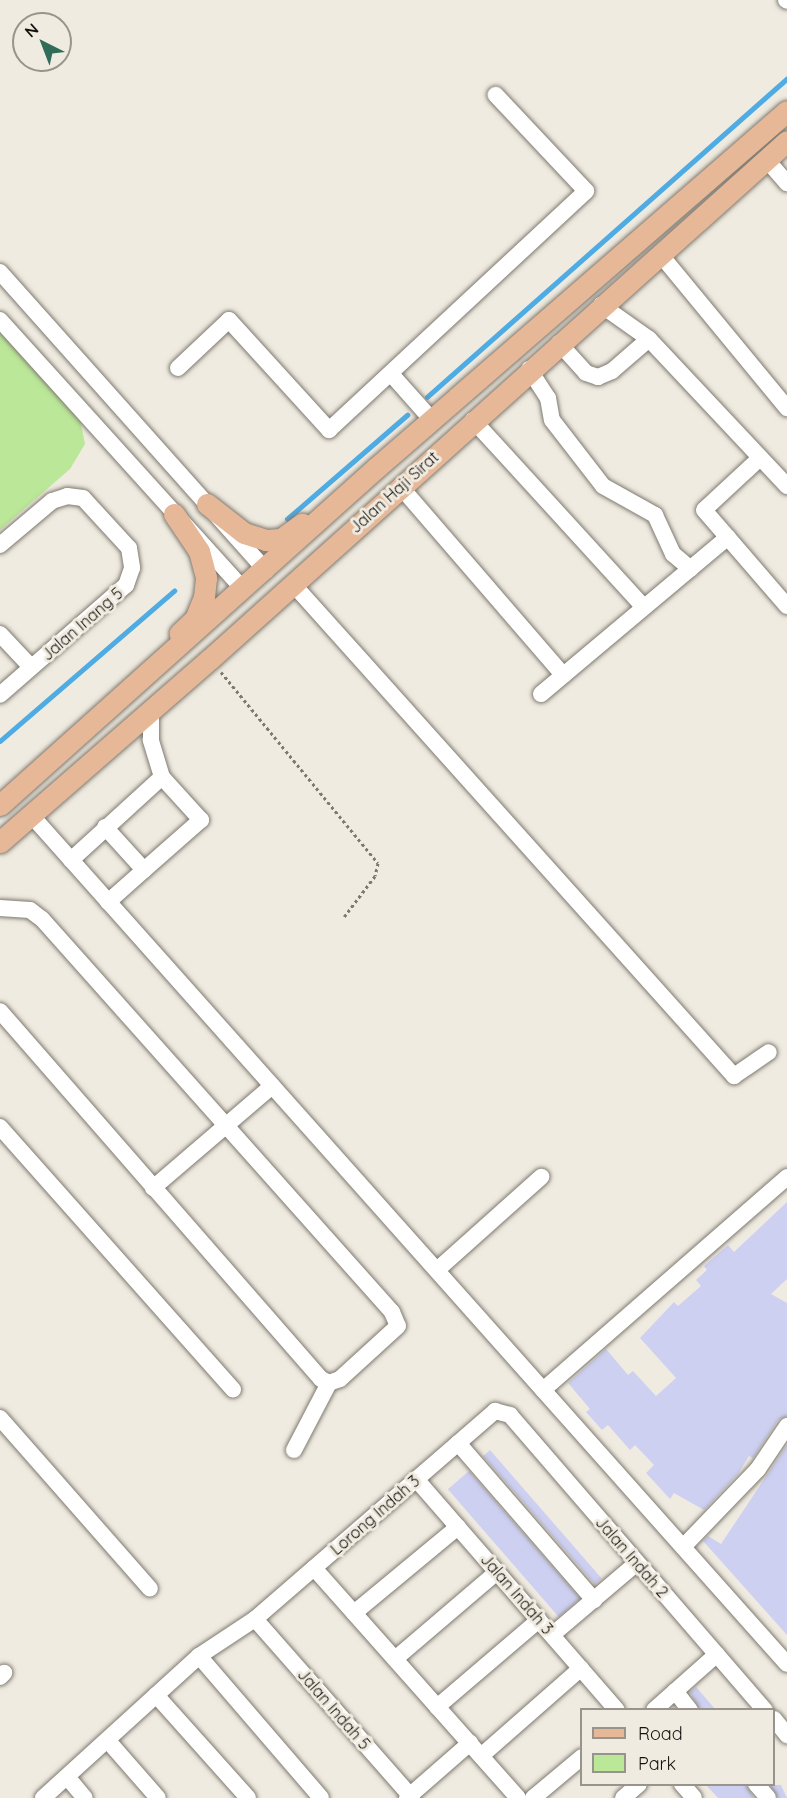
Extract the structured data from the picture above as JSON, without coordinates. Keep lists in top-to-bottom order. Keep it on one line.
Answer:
{"streets":{"main road":["Jalan Haji Sirat"],"street":["Jalan Inang 5","Lorong Indah 3","Jalan Indah 2","Jalan Indah 3","Jalan Indah 5"]},"crossings":[["Lorong Indah 3","Jalan Indah 2"],["Lorong Indah 3","Jalan Indah 3"],["Lorong Indah 3","Jalan Indah 5"]],"legend":["Road","Park"],"north":"top left"}
